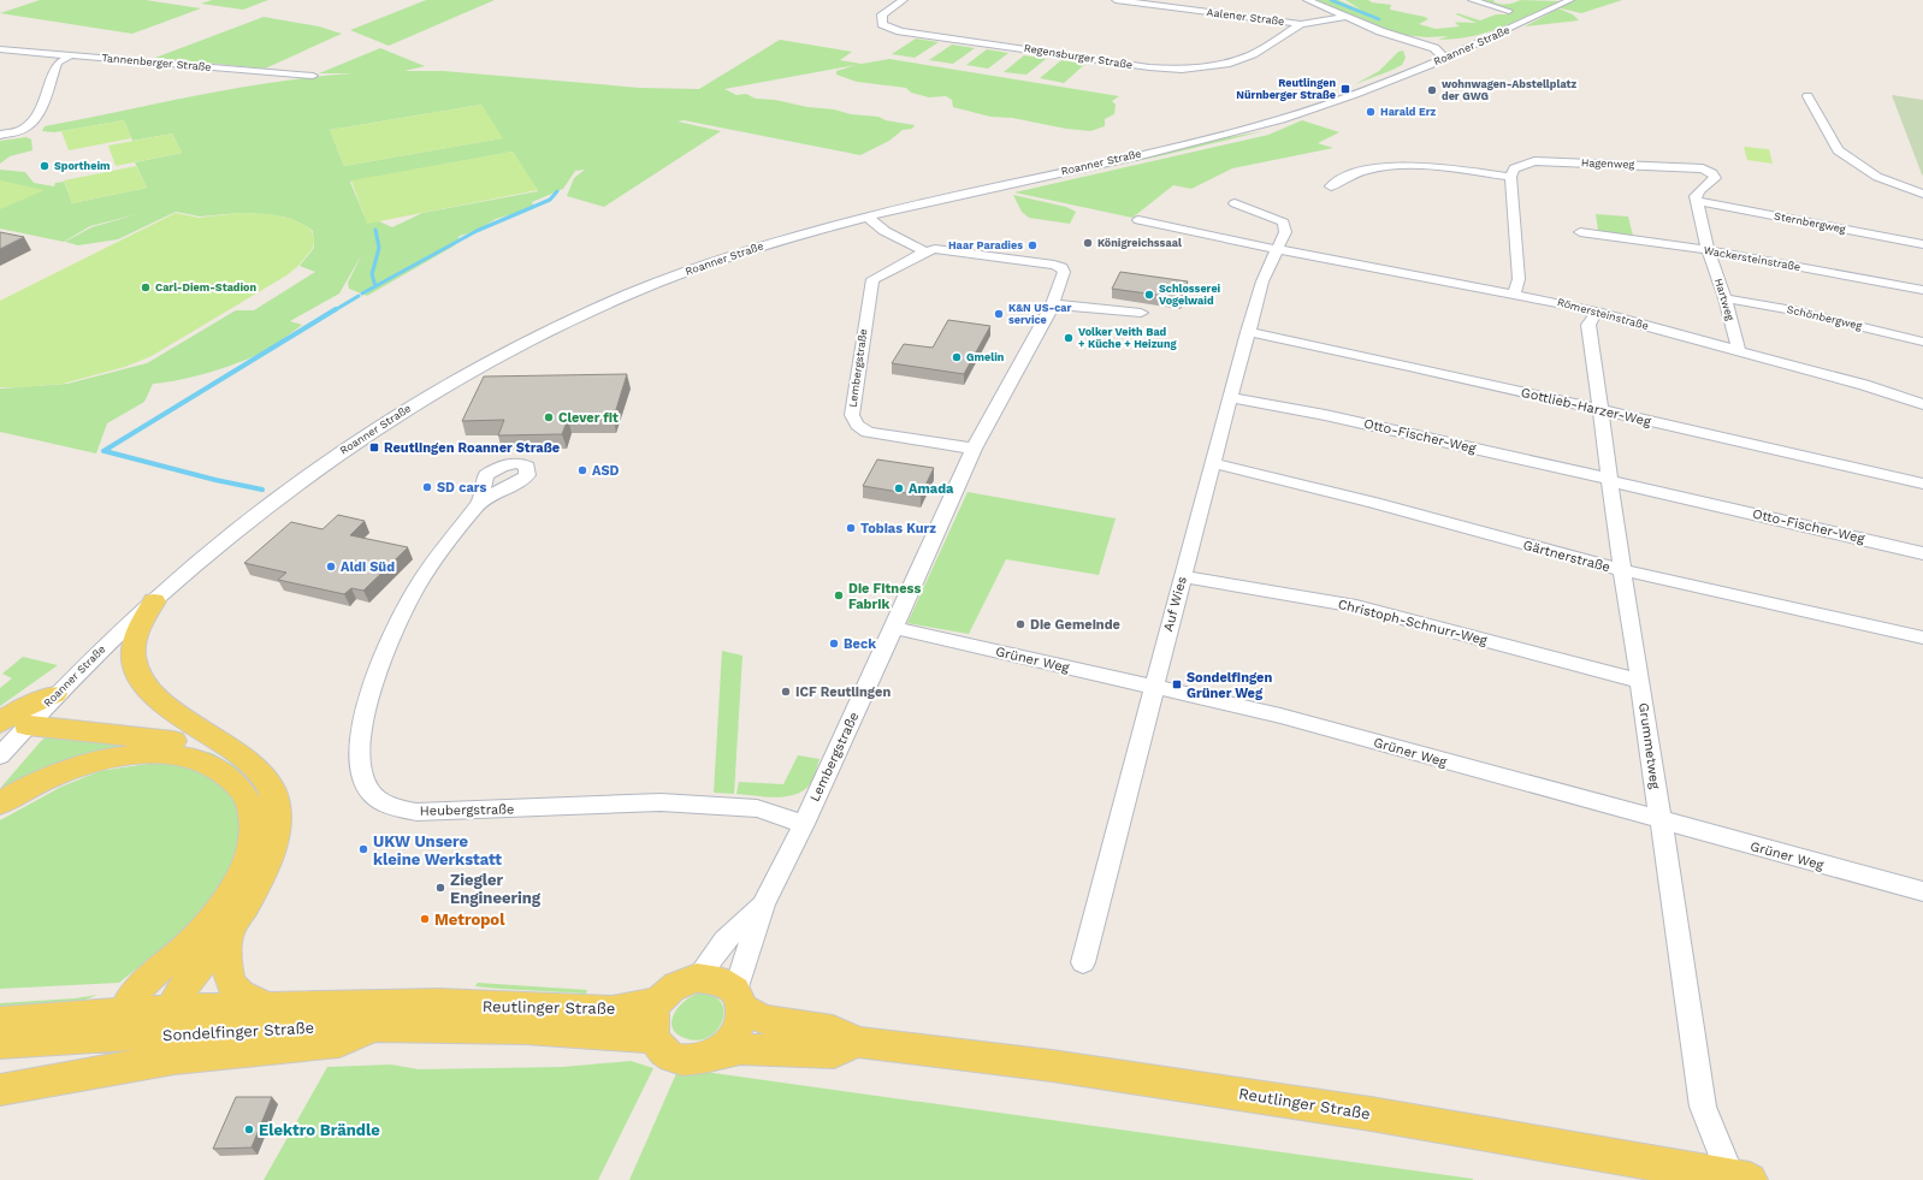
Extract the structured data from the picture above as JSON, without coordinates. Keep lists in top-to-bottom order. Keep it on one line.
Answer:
{"streets":{"main road":["Reutlinger Straße","Sondelfinger Straße"],"street":["Aalener Straße","Roanner Straße","Regensburger Straße","Tannenberger Straße","Hagenweg","Sternbergweg","Wackersteinstraße","Hartweg","Römersteinstraße","Schönbergweg","Lembergstraße","Gottlieb-Harzer-Weg","Otto-Fischer-Weg","Gärtnerstraße","Auf Wies","Christoph-Schnurr-Weg","Grüner Weg","Grummetweg","Heubergstraße"]},"crossings":[["Aalener Straße","Regensburger Straße"],["Hagenweg","Sternbergweg"],["Hagenweg","Hartweg"],["Sternbergweg","Hartweg"],["Wackersteinstraße","Hartweg"],["Hartweg","Römersteinstraße"],["Hartweg","Schönbergweg"],["Römersteinstraße","Auf Wies"],["Römersteinstraße","Grummetweg"],["Lembergstraße","Grüner Weg"],["Lembergstraße","Heubergstraße"],["Lembergstraße","Reutlinger Straße"],["Gottlieb-Harzer-Weg","Auf Wies"],["Gottlieb-Harzer-Weg","Grummetweg"],["Otto-Fischer-Weg","Auf Wies"],["Otto-Fischer-Weg","Grummetweg"],["Gärtnerstraße","Auf Wies"],["Gärtnerstraße","Grummetweg"],["Auf Wies","Christoph-Schnurr-Weg"],["Auf Wies","Grüner Weg"],["Christoph-Schnurr-Weg","Grummetweg"],["Grüner Weg","Grummetweg"],["Grummetweg","Reutlinger Straße"],["Reutlinger Straße","Sondelfinger Straße"]],"places":{"transit":["Reutlingen Nürnberger Straße","Reutlingen Roanner Straße","Sondelfingen Grüner Weg"],"other":["wohnwagen-Abstellplatz der GWG","Harald Erz","Sportheim","Königreichssaal","Haar Paradies","Carl-Diem-Stadion","Schlosserei Vogelwaid","K&N US-car service","Volker Veith Bad + Küche + Heizung","Gmelin","Clever fit","ASD","SD cars","Amada","Tobias Kurz","Aldi Süd","Die Fitness Fabrik","Die Gemeinde","Beck","ICF Reutlingen","UKW Unsere kleine Werkstatt","Ziegler Engineering","Metropol","Elektro Brändle"]}}
